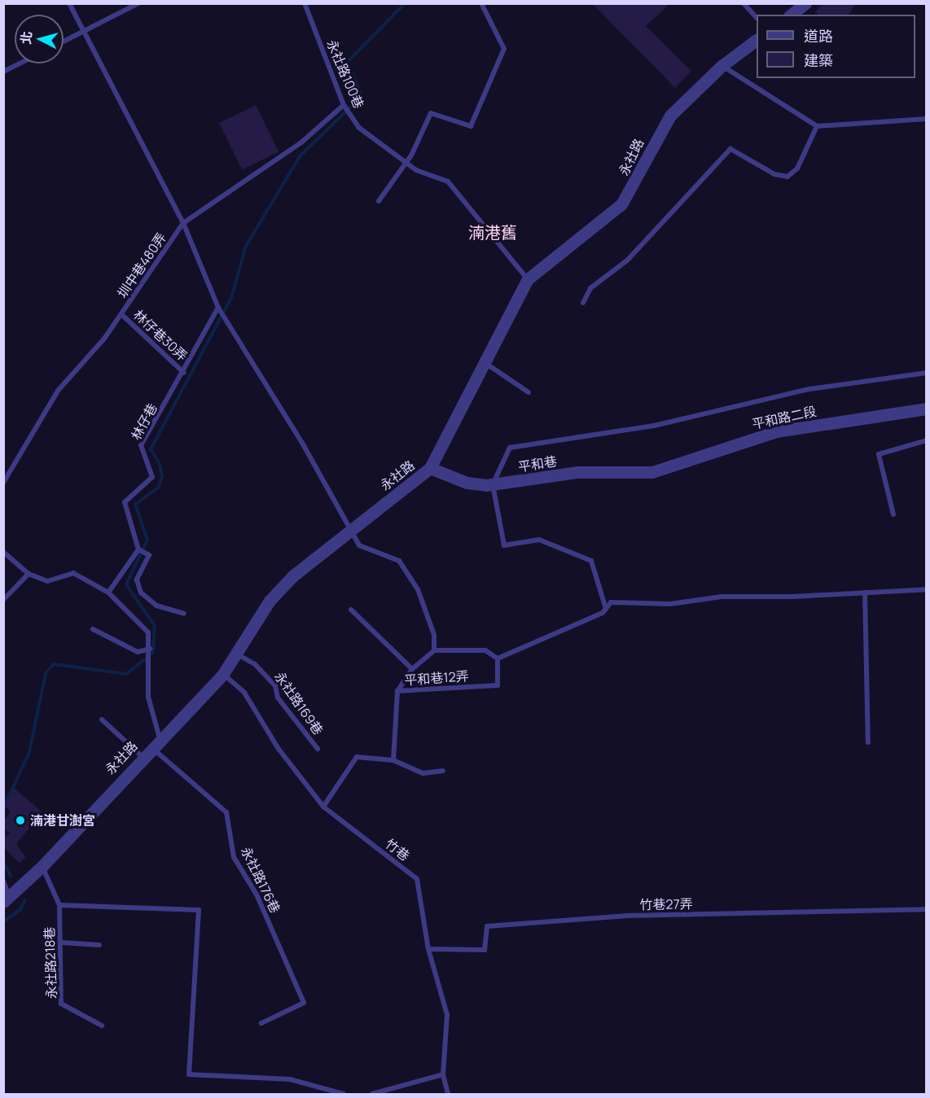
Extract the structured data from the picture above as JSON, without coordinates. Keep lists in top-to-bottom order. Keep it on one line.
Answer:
{"streets":{"street":["永社路","平和路二段","平和巷"],"lane":["永社路100巷","圳中巷480弄","林仔巷30弄","林仔巷","平和巷12弄","永社路169巷","竹巷","永社路176巷","竹巷27弄","永社路218巷"]},"crossings":[["永社路100巷","永社路"],["永社路100巷","圳中巷480弄"],["永社路","平和巷"],["永社路","永社路169巷"],["永社路","竹巷"],["永社路","永社路176巷"],["圳中巷480弄","林仔巷30弄"],["林仔巷30弄","林仔巷"],["平和路二段","平和巷"],["竹巷","竹巷27弄"]],"districts":["湳港舊"],"places":["湳港甘澍宮"],"legend":["道路","建築"],"north":"left"}
